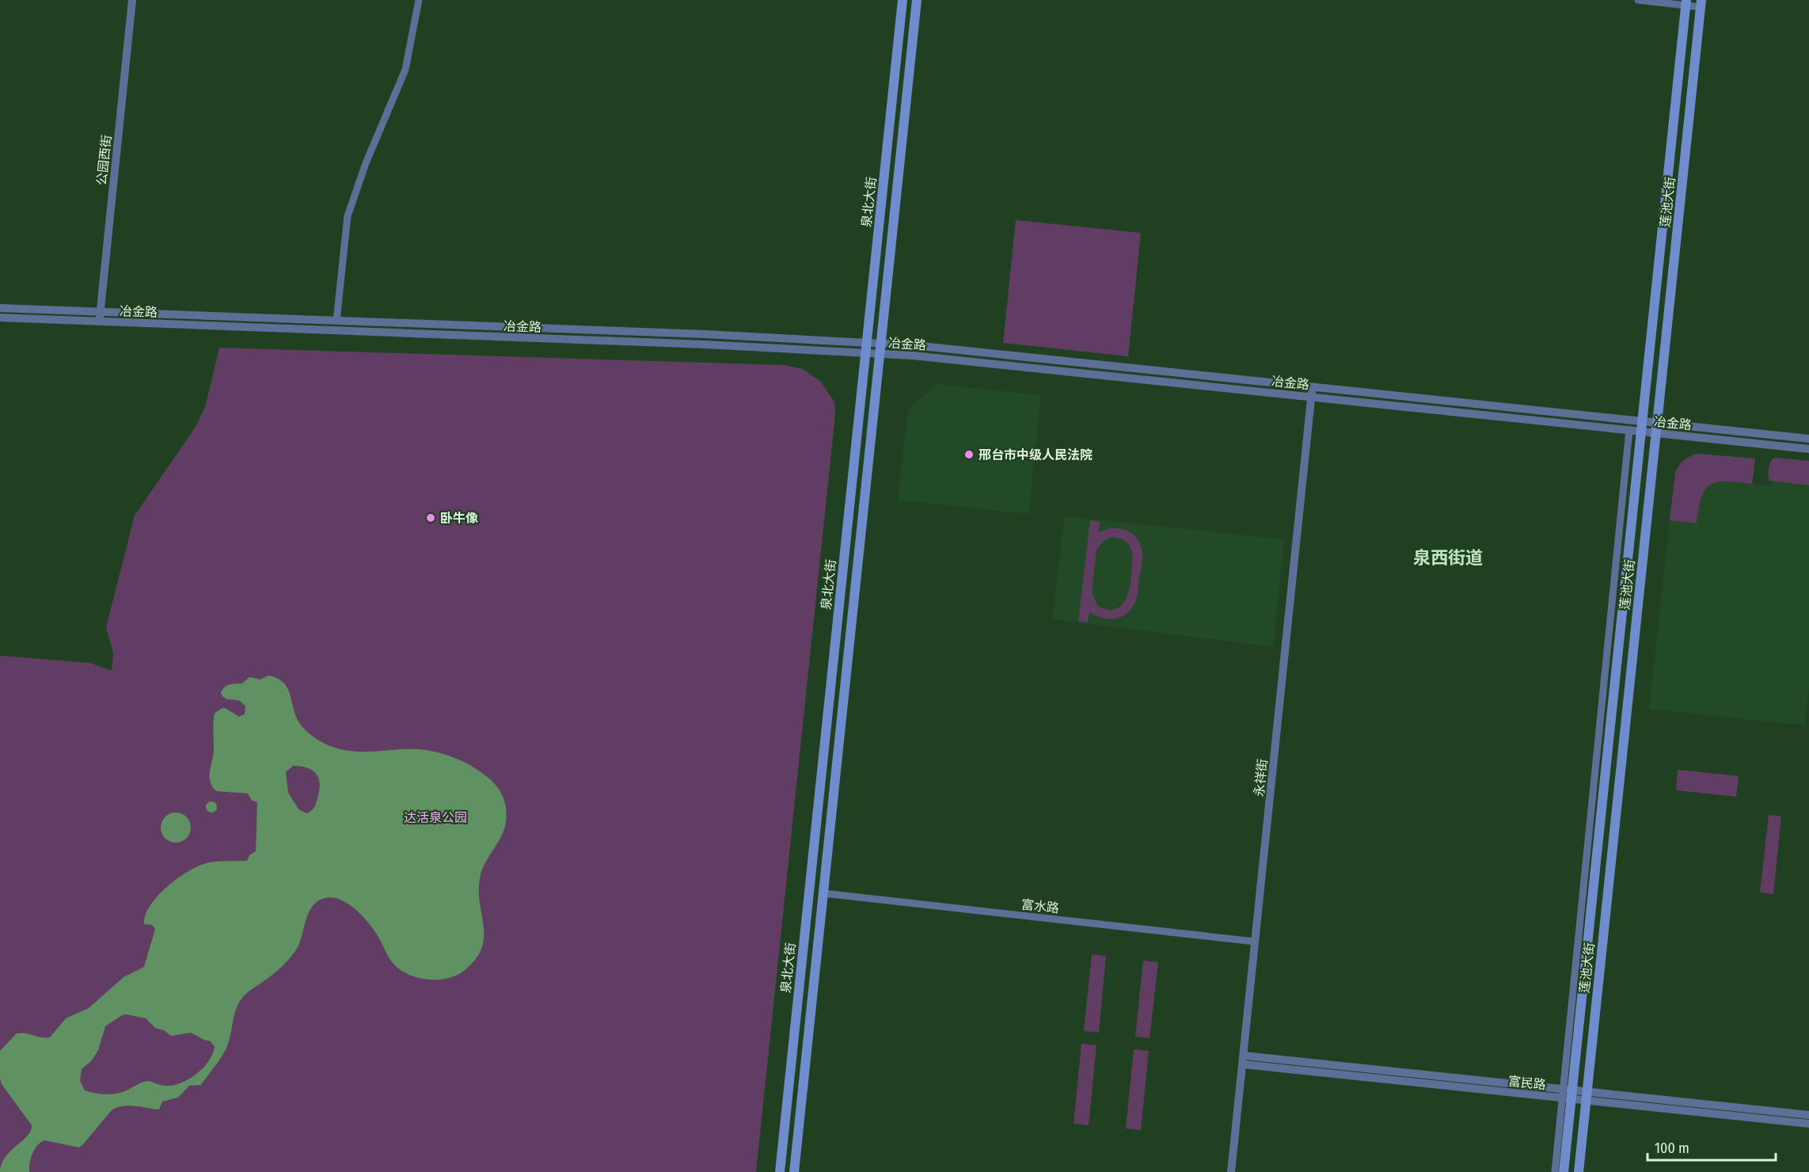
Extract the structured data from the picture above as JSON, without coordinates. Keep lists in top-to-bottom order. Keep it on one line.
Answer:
{"streets":{"main road":["泉北大街","莲池大街"],"street":["公园西街","冶金路","永祥街","富水路","富民路"]},"crossings":[["公园西街","冶金路"],["泉北大街","冶金路"],["泉北大街","富水路"],["莲池大街","冶金路"],["莲池大街","富民路"],["冶金路","永祥街"],["永祥街","富水路"],["永祥街","富民路"]],"districts":["泉西街道"],"parks":["达活泉公园"],"places":["邢台市中级人民法院","卧牛像"],"scale_bar":"100 m"}
